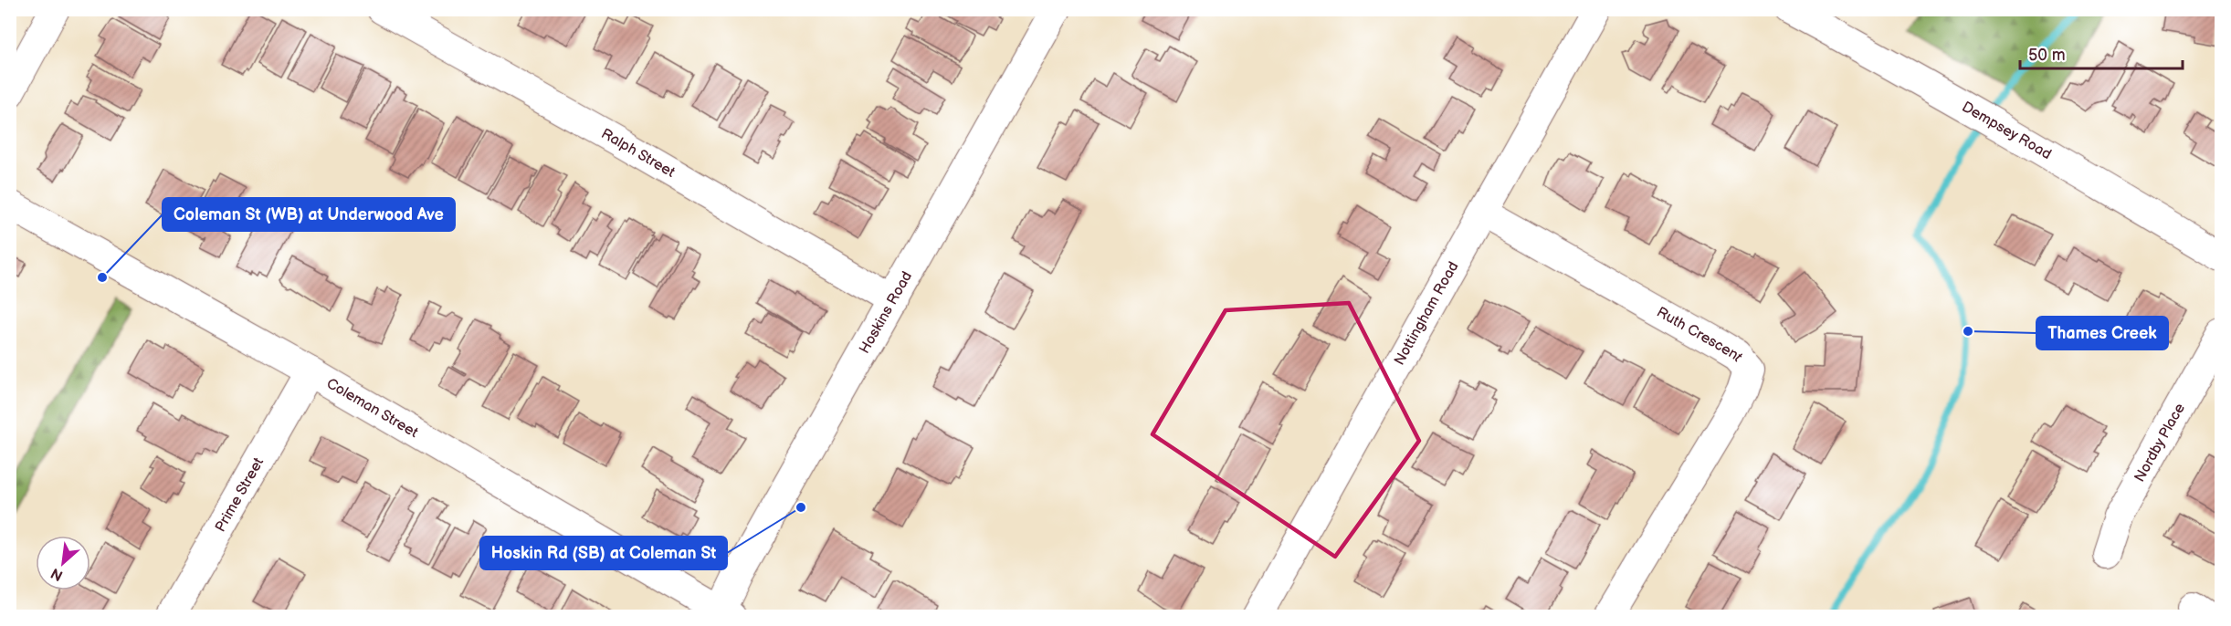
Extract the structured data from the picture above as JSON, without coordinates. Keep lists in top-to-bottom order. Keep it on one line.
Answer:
{"streets":{"street":["Dempsey Road","Ralph Street","Hoskins Road","Nottingham Road","Ruth Crescent","Coleman Street","Nordby Place","Prime Street"]},"crossings":[["Ralph Street","Hoskins Road"],["Hoskins Road","Coleman Street"],["Nottingham Road","Ruth Crescent"],["Coleman Street","Prime Street"]],"places":["Coleman St (WB) at Underwood Ave","Thames Creek","Hoskin Rd (SB) at Coleman St"],"scale_bar":"50 m","north":"bottom left"}
